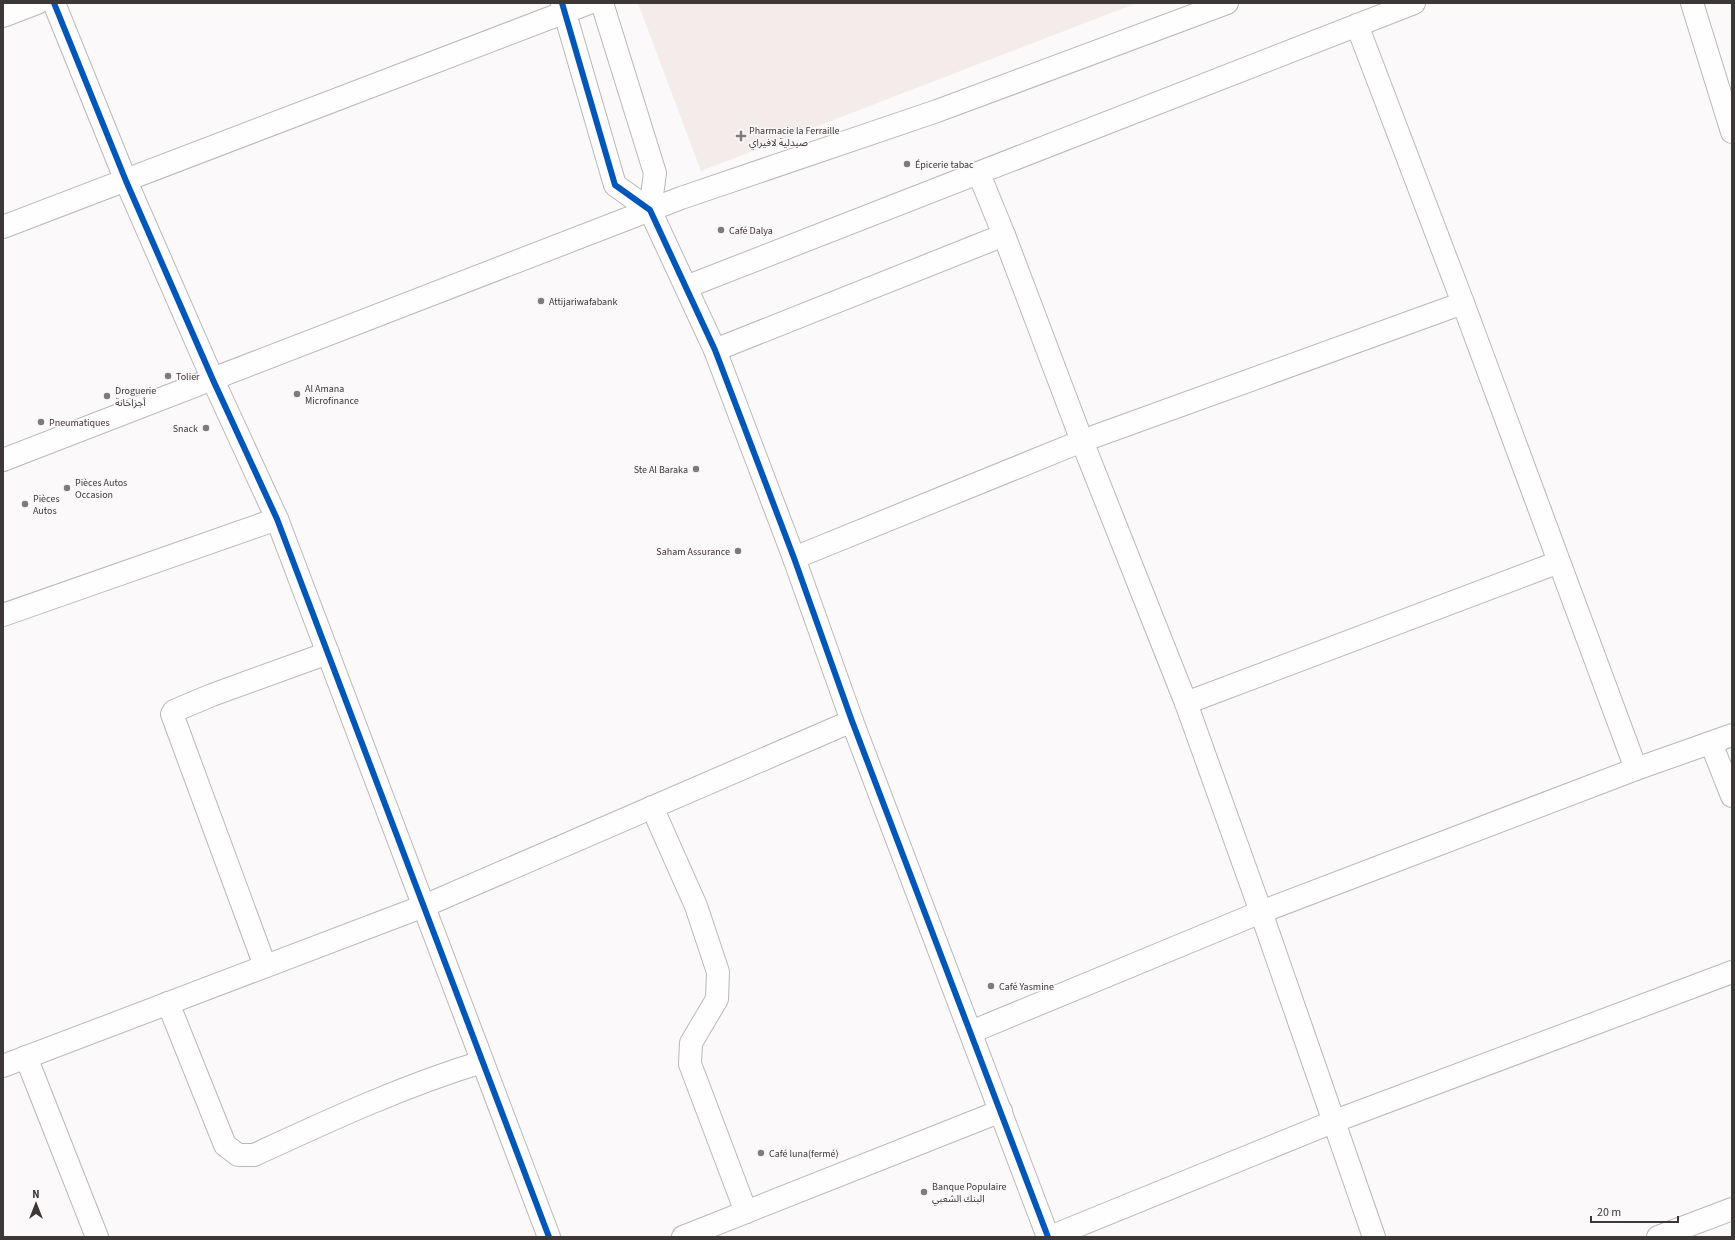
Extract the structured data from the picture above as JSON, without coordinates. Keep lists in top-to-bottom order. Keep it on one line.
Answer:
{"places":{"health":["Pharmacie la Ferraille صيدلية لافيراي"],"other":["Épicerie tabac","Café Dalya","Attijariwafabank","Tolier","Al Amana Microfinance","Droguerie أجزاخانة","Pneumatiques","Snack","Ste Al Baraka","Pièces Autos Occasion","Pièces Autos","Saham Assurance","Café Yasmine","Café luna(fermé)","Banque Populaire البنك الشعبي"]},"scale_bar":"20 m","north":"top"}
